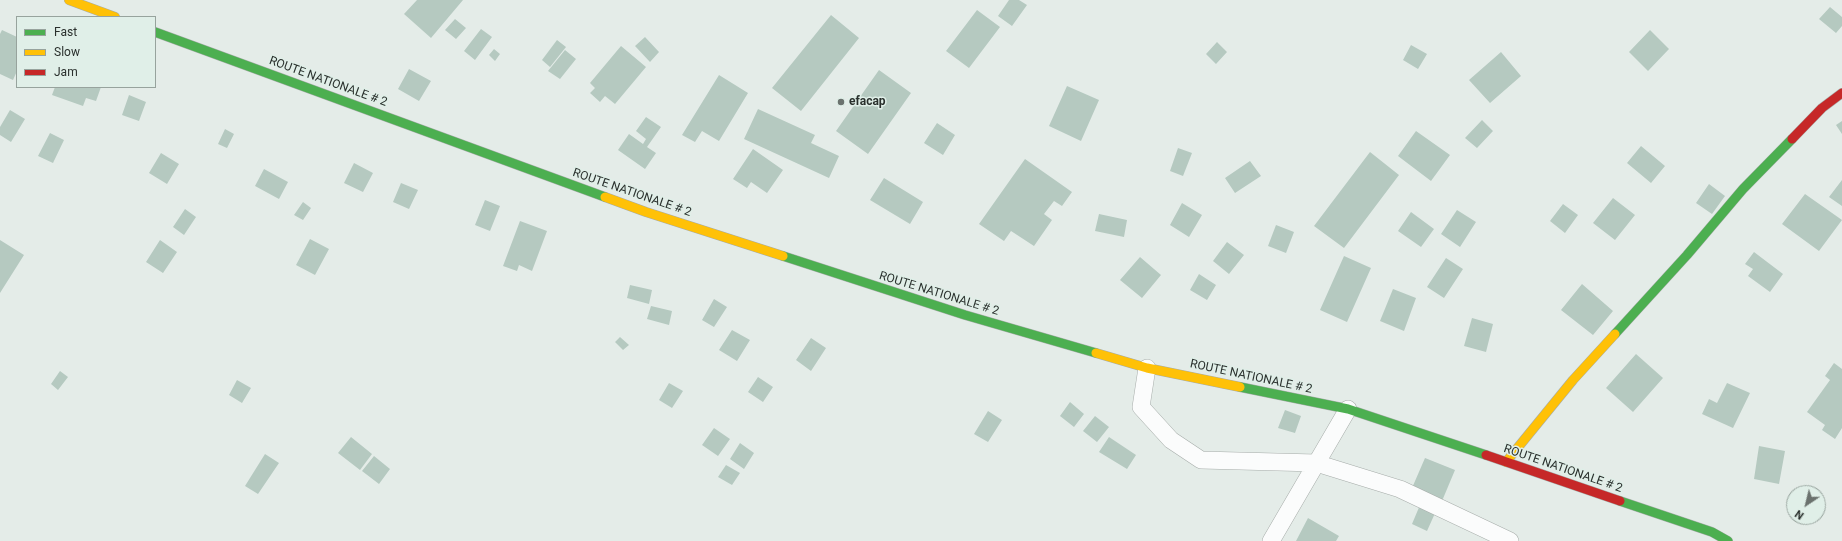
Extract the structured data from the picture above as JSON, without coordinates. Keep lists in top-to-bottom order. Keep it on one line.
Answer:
{"streets":{"main road":["ROUTE NATIONALE # 2"]},"places":["efacap"],"legend":["Fast","Slow","Jam"],"north":"bottom left"}
